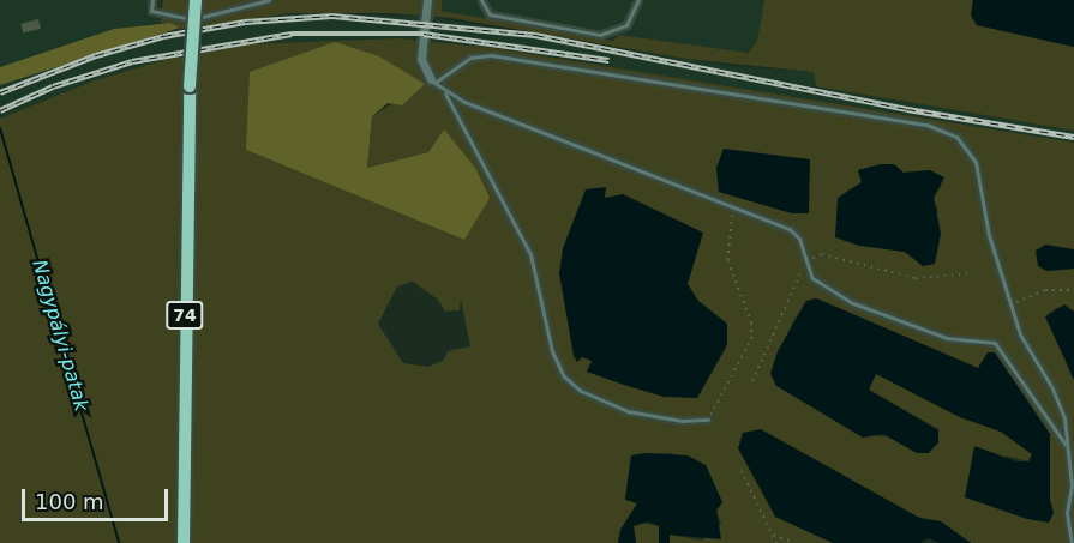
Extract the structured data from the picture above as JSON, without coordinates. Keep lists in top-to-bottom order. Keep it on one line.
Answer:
{"streets":{"main road":["74"]},"water":["Nagypályi-patak"],"scale_bar":"100 m"}
